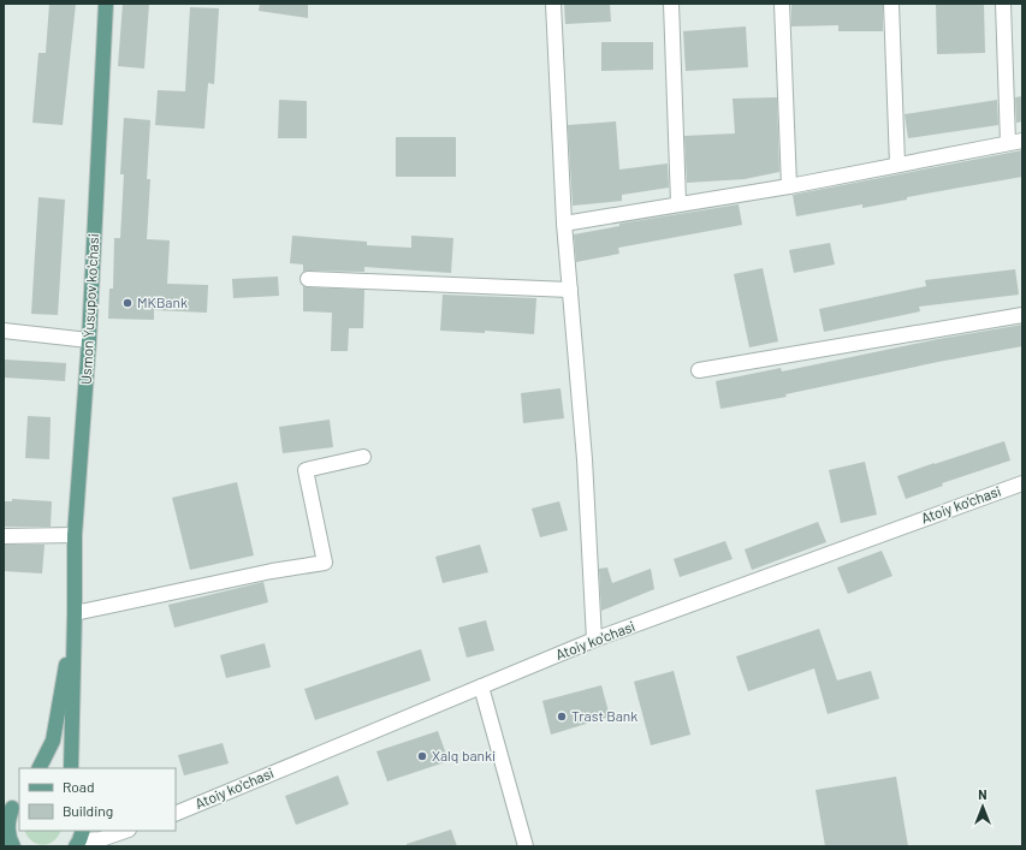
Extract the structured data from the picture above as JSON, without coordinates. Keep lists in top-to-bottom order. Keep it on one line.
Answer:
{"streets":{"main road":["Usmon Yusupov ko'chasi"],"street":["Atoiy ko'chasi"]},"places":["MKBank","Trast Bank","Xalq banki"],"legend":["Road","Building"],"north":"top"}
